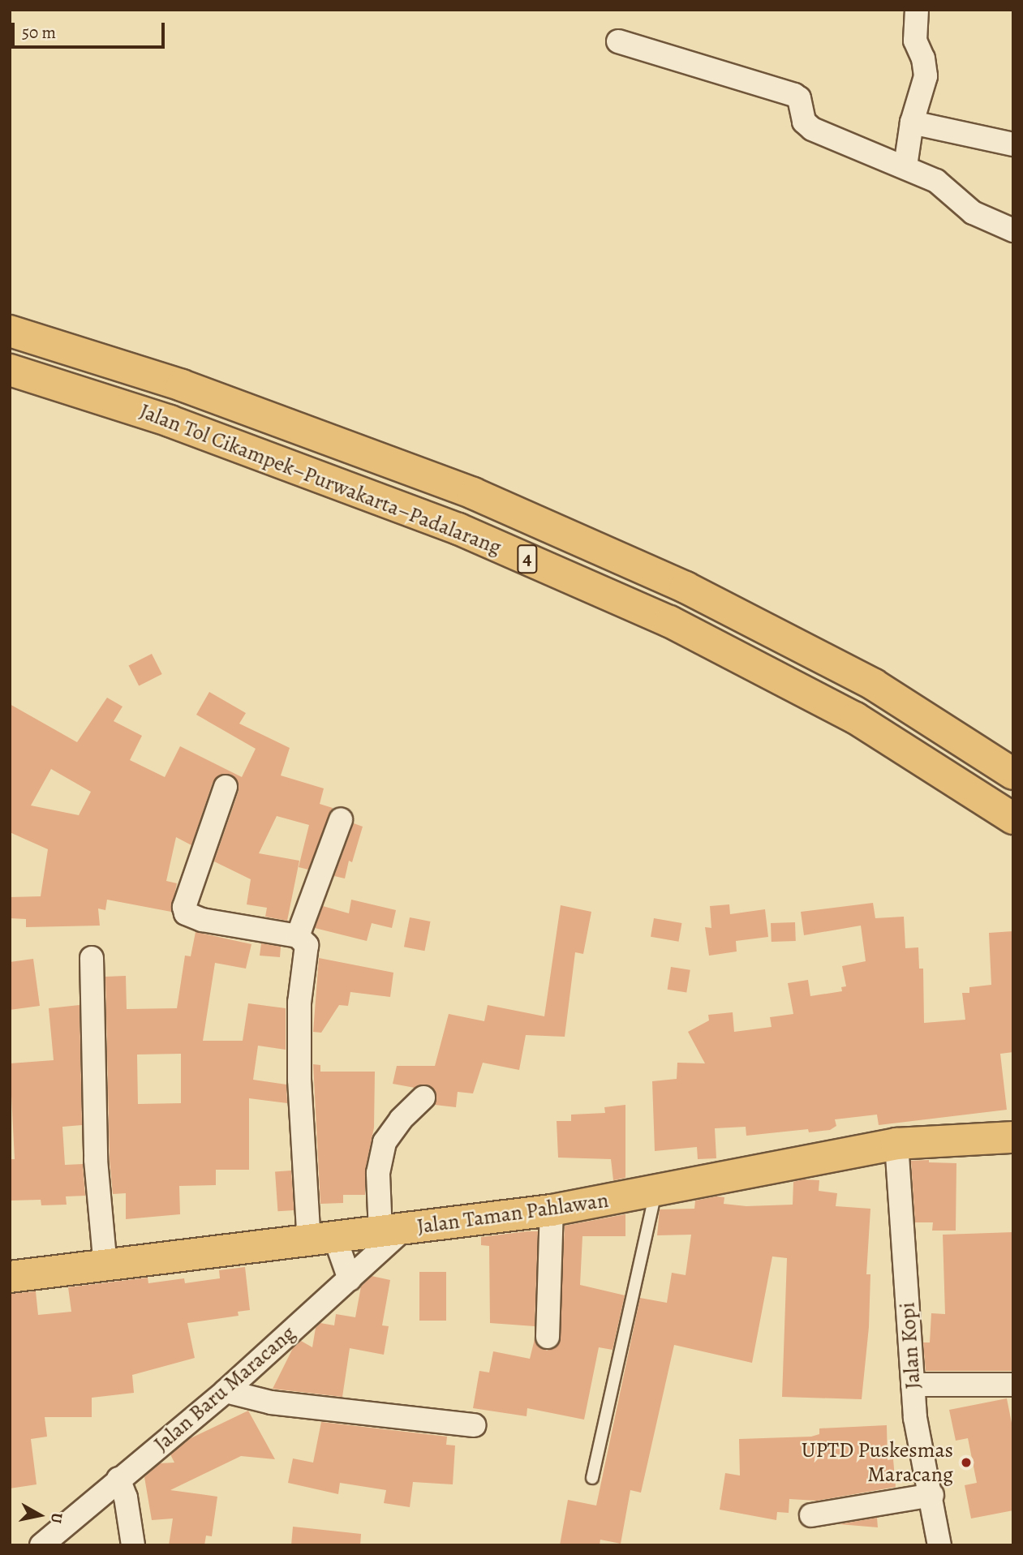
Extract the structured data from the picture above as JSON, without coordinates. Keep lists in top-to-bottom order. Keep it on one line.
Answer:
{"streets":{"main road":["Jalan Tol Cikampek–Purwakarta–Padalarang","4","Jalan Taman Pahlawan"],"street":["Jalan Kopi","Jalan Baru Maracang"]},"crossings":[["Jalan Taman Pahlawan","Jalan Kopi"],["Jalan Taman Pahlawan","Jalan Baru Maracang"]],"places":["UPTD Puskesmas Maracang"],"scale_bar":"50 m","north":"right"}
